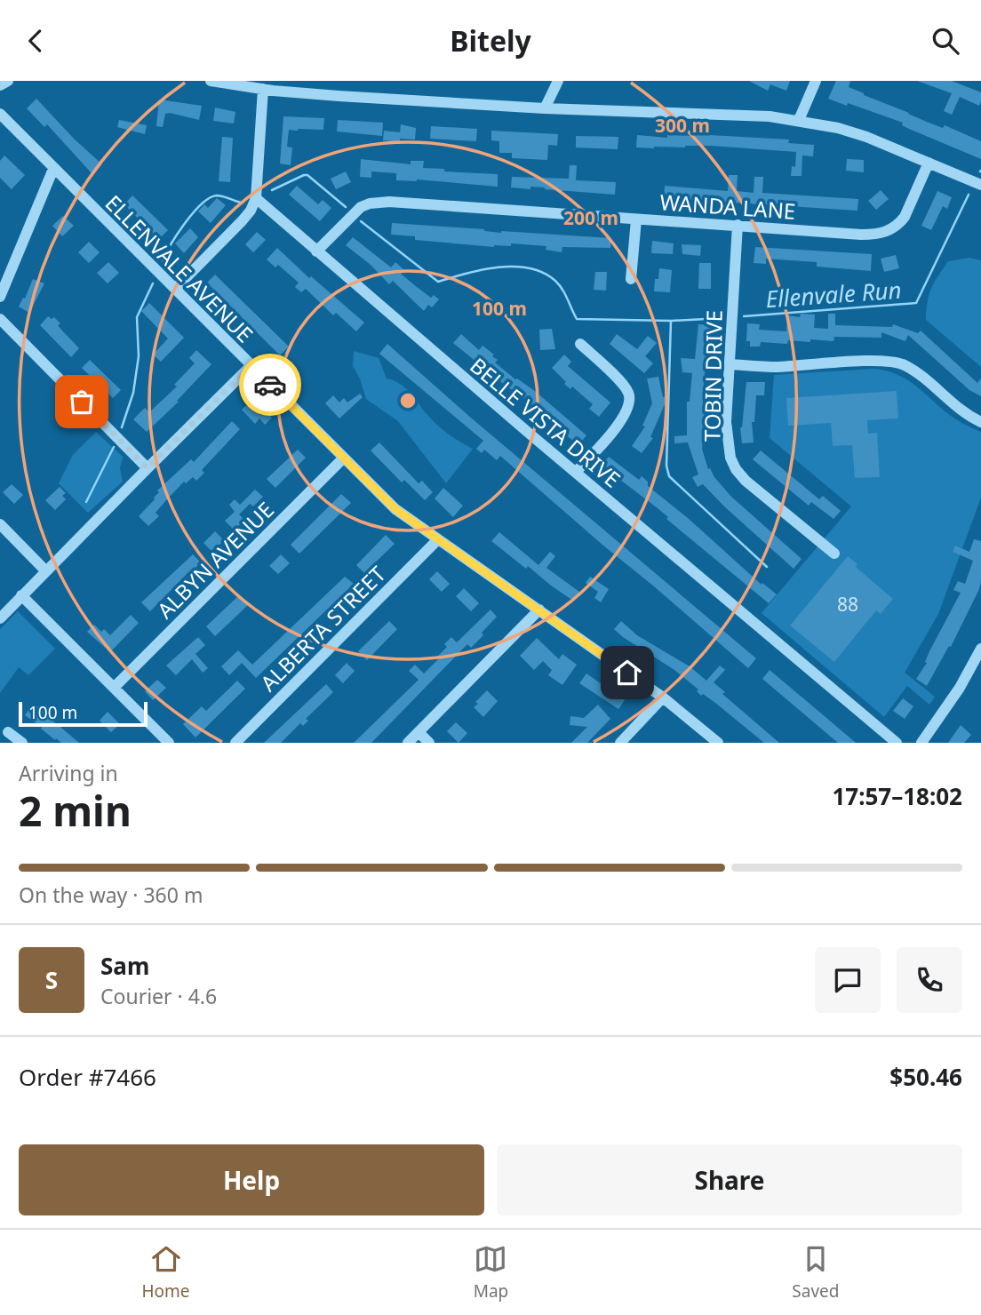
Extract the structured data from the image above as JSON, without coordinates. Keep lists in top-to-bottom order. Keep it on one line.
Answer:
{"streets":{"street":["WANDA LANE","ELLENVALE AVENUE","TOBIN DRIVE","BELLE VISTA DRIVE","ALBYN AVENUE","ALBERTA STREET"]},"crossings":[["WANDA LANE","TOBIN DRIVE"],["WANDA LANE","BELLE VISTA DRIVE"],["ELLENVALE AVENUE","ALBYN AVENUE"],["ELLENVALE AVENUE","ALBERTA STREET"]],"water":["Ellenvale Run"],"house_numbers":["88"],"scale_bar":"100 m","page":{"header":"Bitely","scale":"100 m","heading":["2 min","Arriving in","17:57–18:02"],"panel":["Sam","Courier · 4.6","Order #7466","$50.46"],"bar":"On the way · 360 m","round":"S","buttons":["Help","Share"],"tabs":["Home","Map","Saved"]},"rings":["300 m","200 m","100 m"]}
